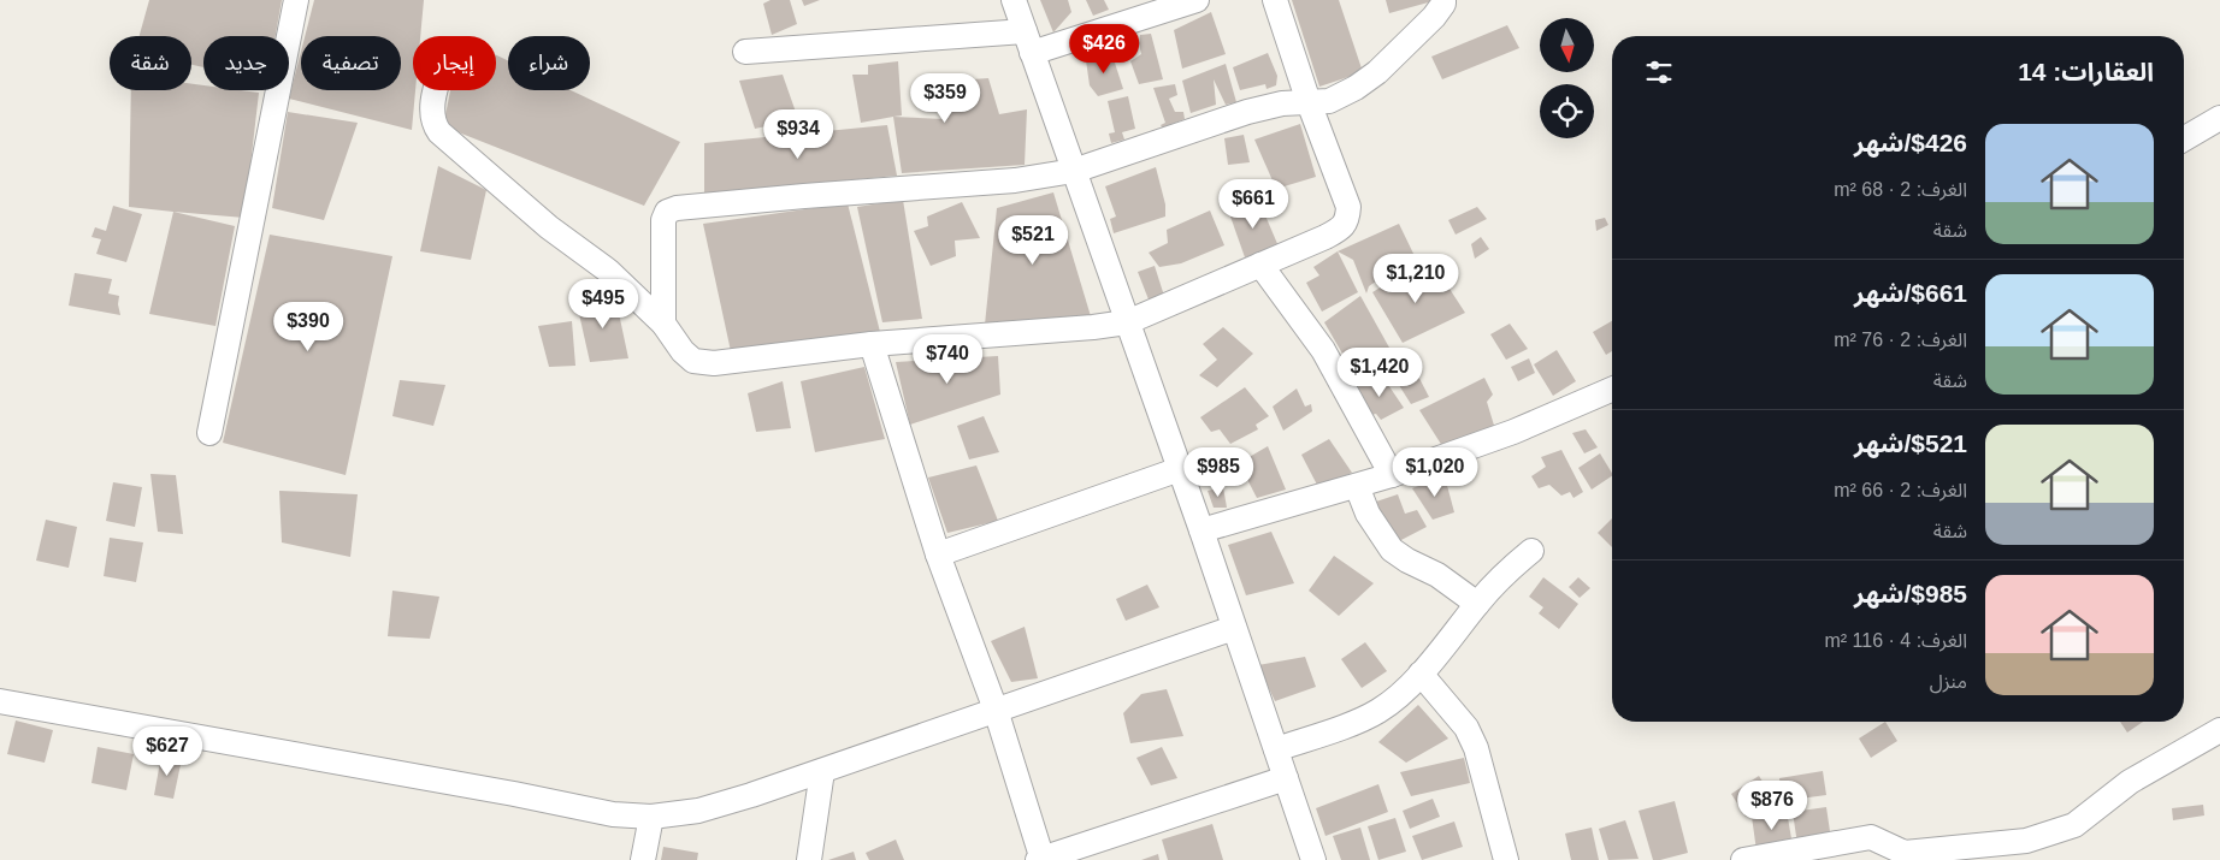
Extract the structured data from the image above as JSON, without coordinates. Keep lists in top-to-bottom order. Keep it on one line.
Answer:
{"north":"bottom","page":{"price":["$426","$359","$934","$661","$521","$1,210","$495","$390","$740","$1,420","$985","$1,020","$627","$876"],"chip":["شراء","إيجار","تصفية","جديد","شقة"],"heading":"العقارات: 14","list":[{"name":"$426/شهر","note":"الغرف: 2 · 68 m² · شقة"},{"name":"$661/شهر","note":"الغرف: 2 · 76 m² · شقة"},{"name":"$521/شهر","note":"الغرف: 2 · 66 m² · شقة"},{"name":"$985/شهر","note":"الغرف: 4 · 116 m² · منزل"}]}}
